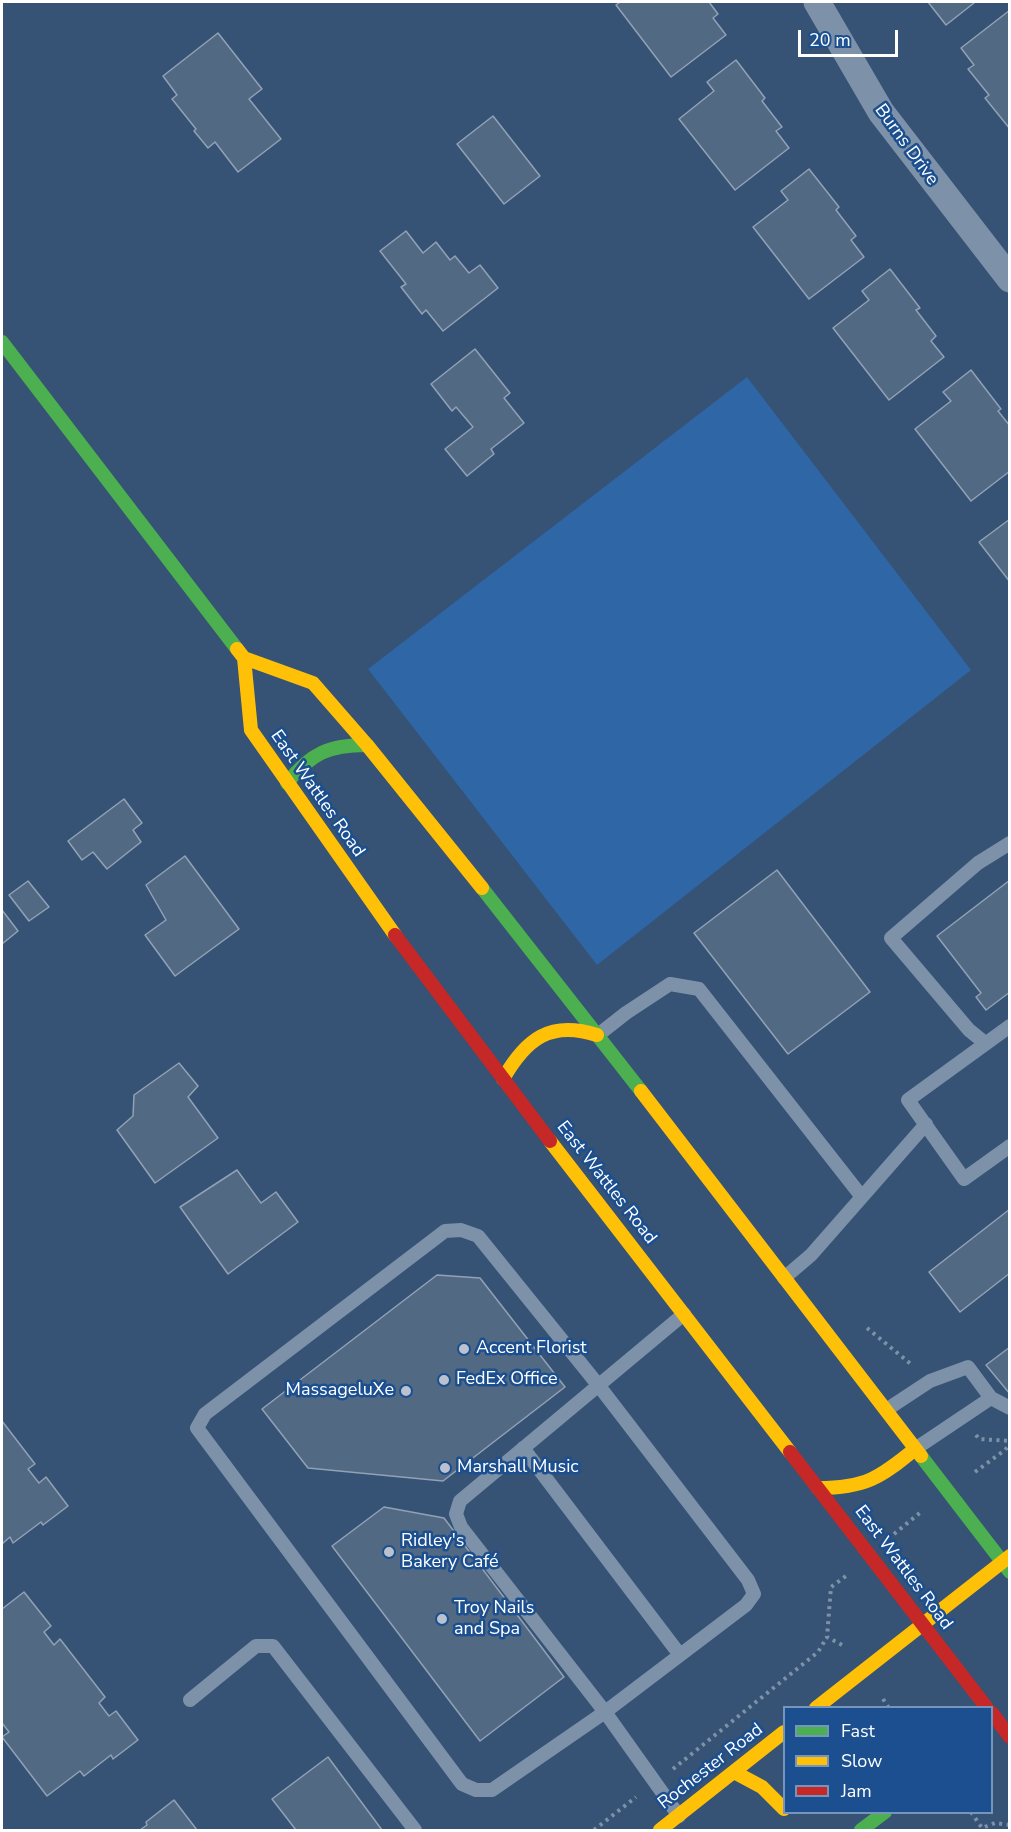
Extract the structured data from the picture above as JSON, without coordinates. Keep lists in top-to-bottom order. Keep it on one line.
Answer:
{"streets":{"main road":["East Wattles Road","Rochester Road"],"street":["Burns Drive"]},"places":["Accent Florist","FedEx Office","MassageluXe","Marshall Music","Ridley's Bakery Café","Troy Nails and Spa"],"legend":["Fast","Slow","Jam"],"scale_bar":"20 m"}
